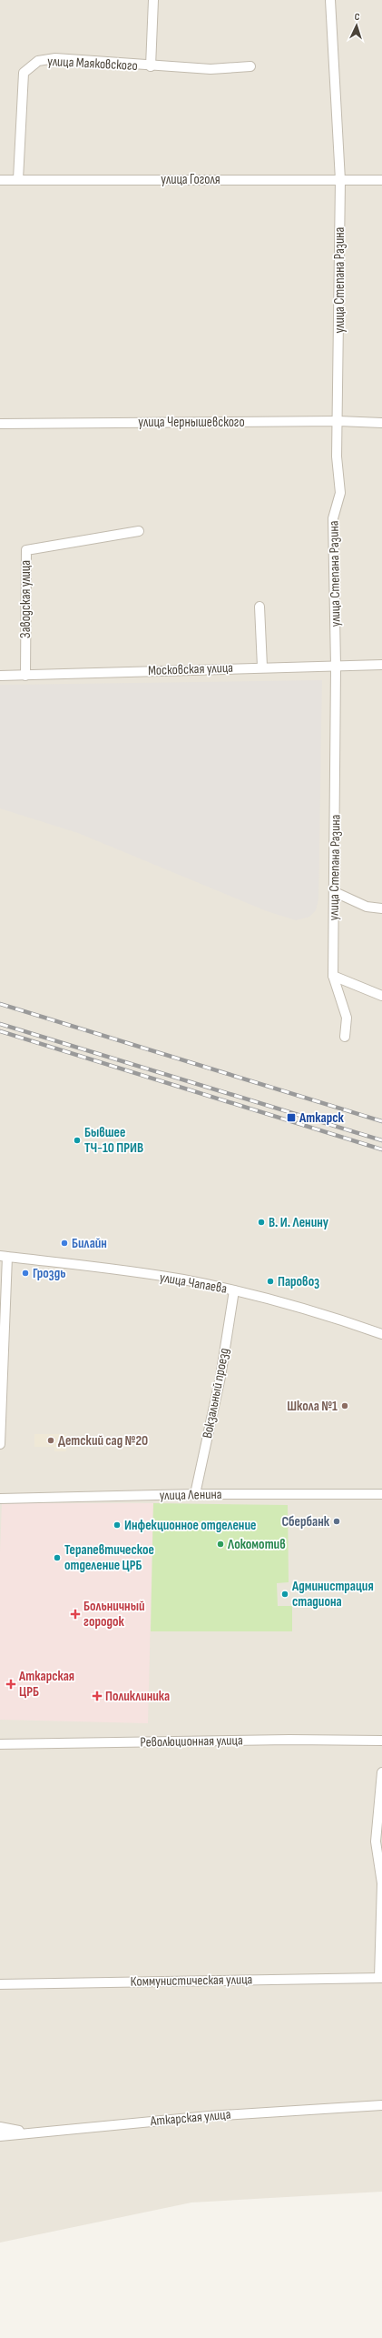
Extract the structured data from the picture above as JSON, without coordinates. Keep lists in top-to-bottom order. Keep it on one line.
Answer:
{"streets":{"street":["улица Маяковского","улица Гоголя","улица Степана Разина","улица Чернышевского","Заводская улица","Московская улица","улица Чапаева","Вокзальный проезд","улица Ленина","Революционная улица","Коммунистическая улица","Аткарская улица"]},"crossings":[["улица Маяковского","улица Гоголя"],["улица Гоголя","улица Степана Разина"],["улица Степана Разина","улица Чернышевского"],["улица Степана Разина","Московская улица"],["Заводская улица","Московская улица"],["улица Чапаева","Вокзальный проезд"],["Вокзальный проезд","улица Ленина"]],"places":{"transit":["Аткарск"],"other":["Бывшее ТЧ-10 ПРИВ","В. И. Ленину","Билайн","Гроздь","Паровоз","Школа №1","Детский сад №20","Сбербанк","Инфекционное отделение","Локомотив","Терапевтическое отделение ЦРБ","Администрация стадиона"],"health":["Больничный городок","Аткарская ЦРБ","Поликлиника"]},"north":"top"}
